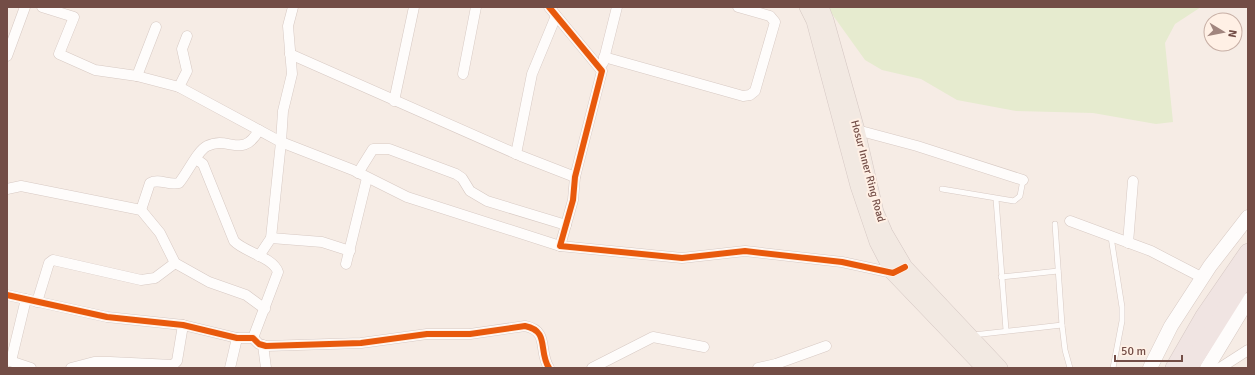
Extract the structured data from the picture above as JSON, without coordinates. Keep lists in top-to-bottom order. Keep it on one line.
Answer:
{"streets":{"main road":["Hosur Inner Ring Road"]},"scale_bar":"50 m","north":"right"}
